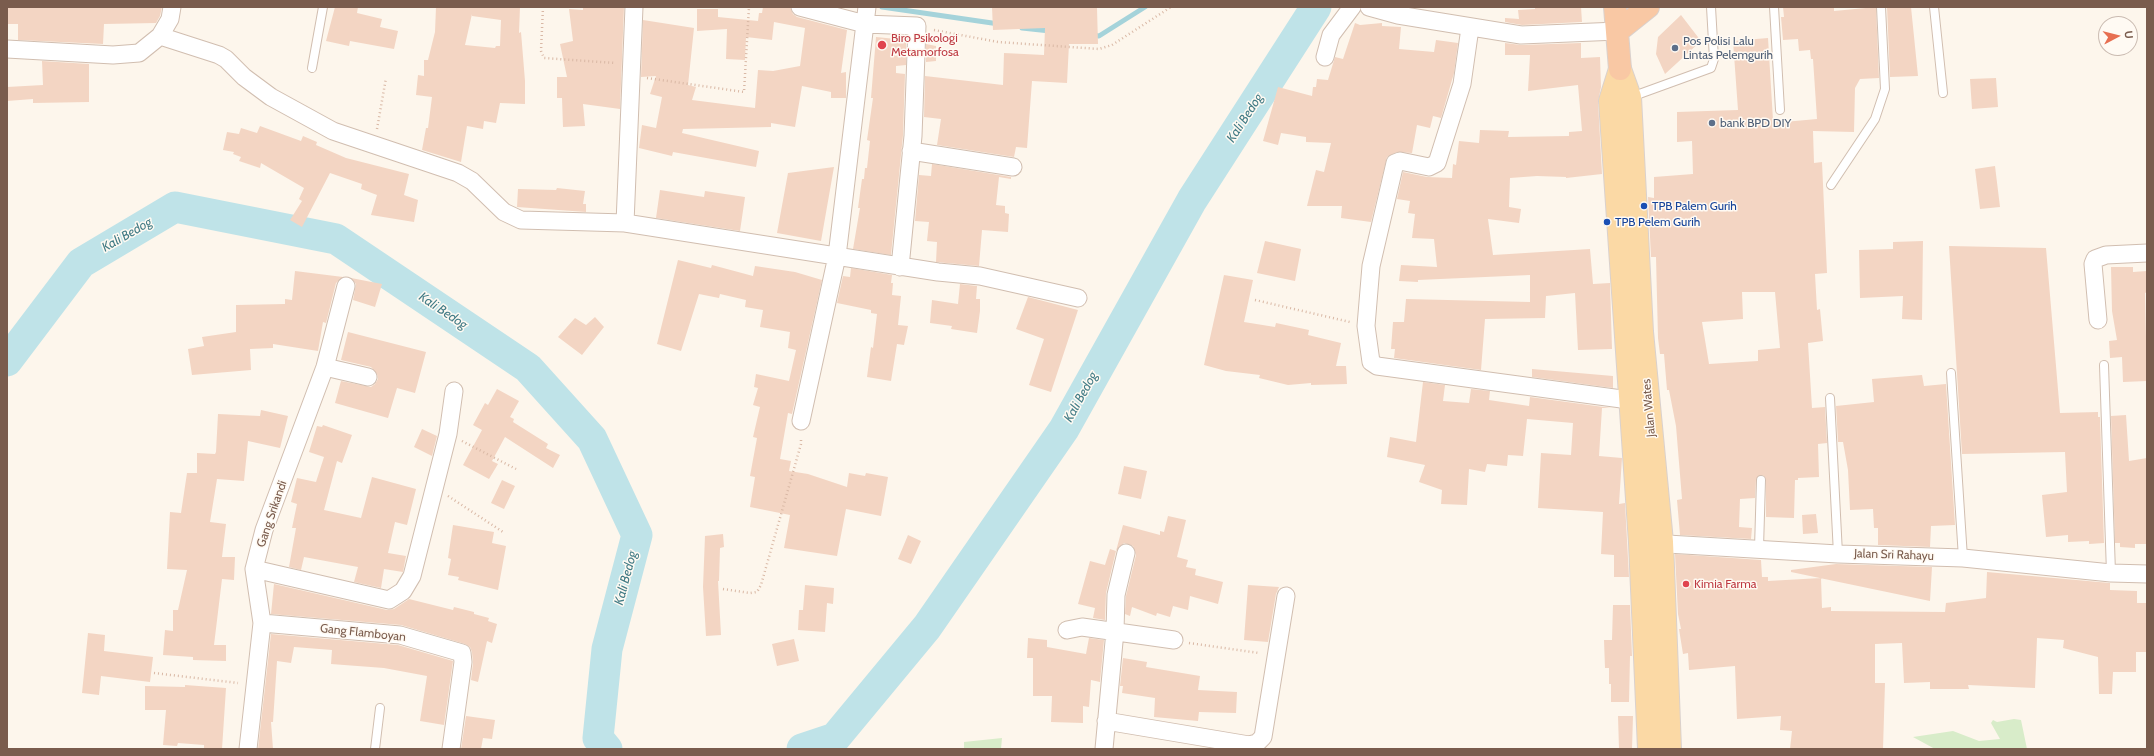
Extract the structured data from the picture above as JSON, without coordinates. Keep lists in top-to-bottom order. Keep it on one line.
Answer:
{"streets":{"highway":["Jalan Wates"],"street":["Gang Srikandi","Jalan Sri Rahayu","Gang Flamboyan"]},"crossings":[["Jalan Wates","Jalan Sri Rahayu"],["Gang Srikandi","Gang Flamboyan"]],"water":["Kali Bedog"],"places":["Biro Psikologi Metamorfosa","Pos Polisi Lalu Lintas Pelemgurih","bank BPD DIY","TPB Palem Gurih","TPB Pelem Gurih","Kimia Farma"],"north":"right"}
